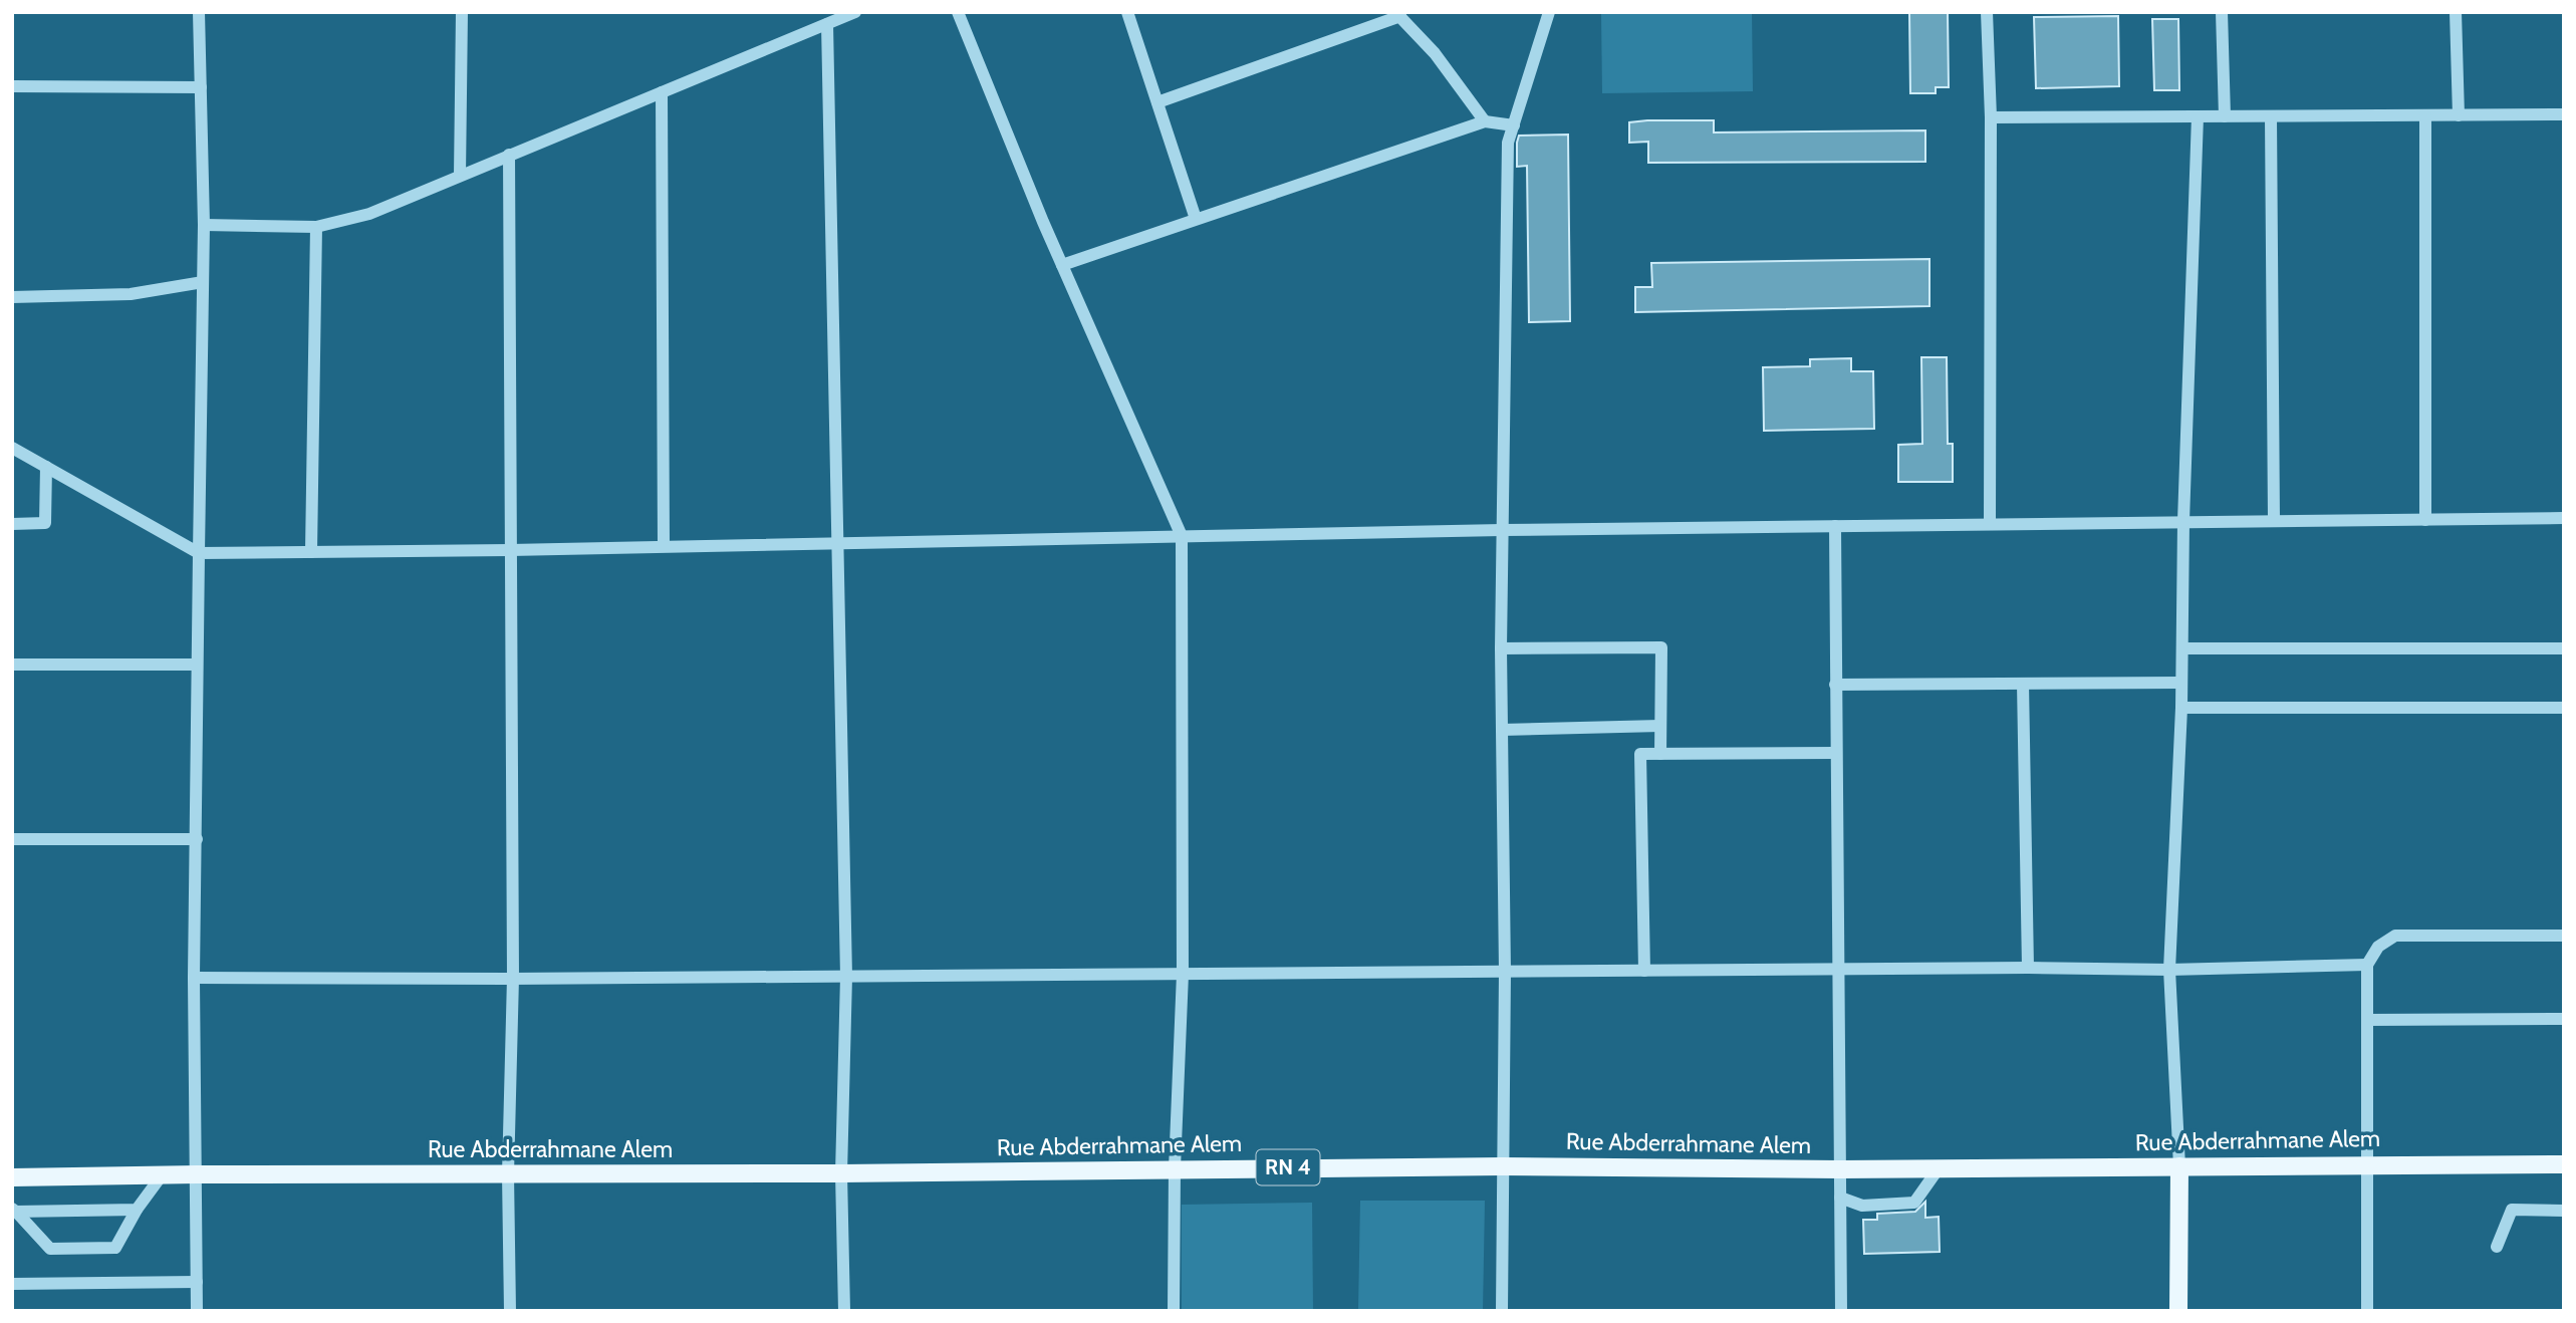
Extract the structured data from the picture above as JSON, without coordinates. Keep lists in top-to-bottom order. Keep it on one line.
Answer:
{"streets":{"main road":["Rue Abderrahmane Alem","RN 4"]}}
